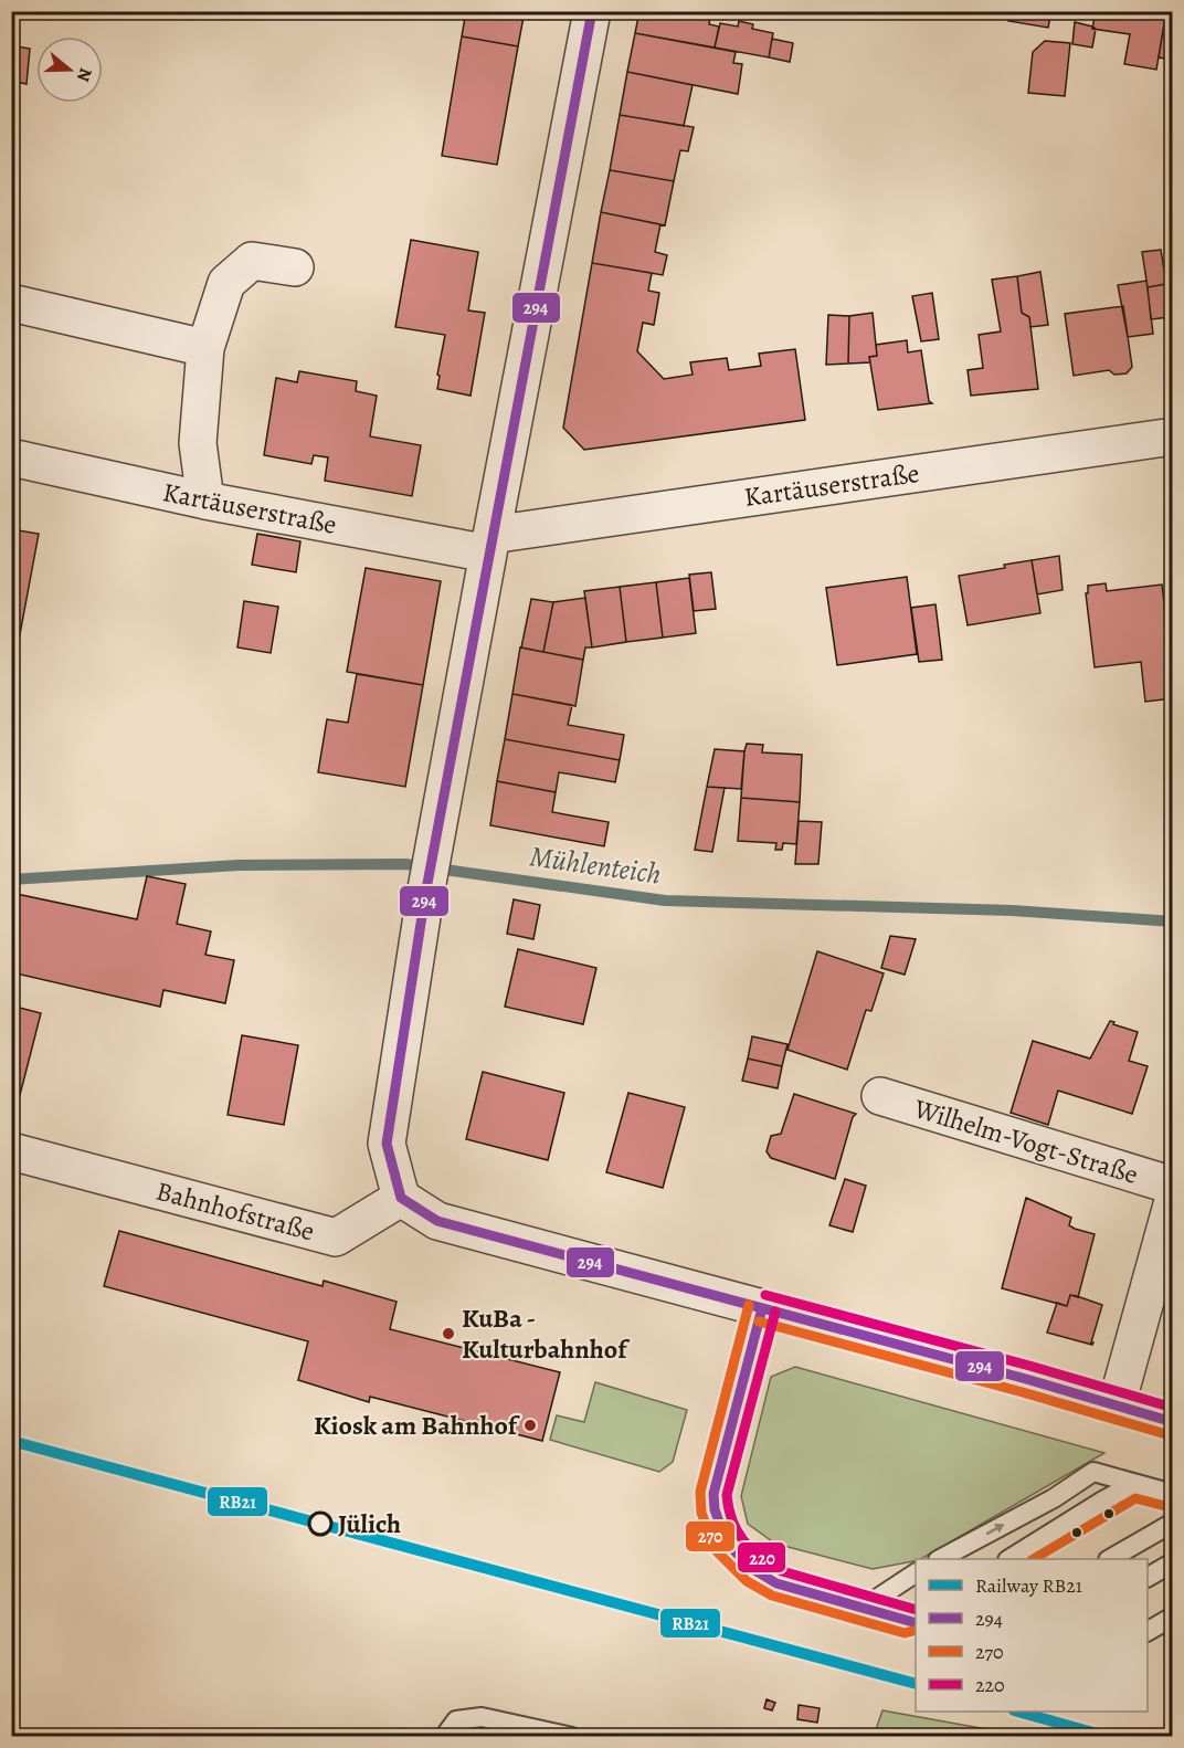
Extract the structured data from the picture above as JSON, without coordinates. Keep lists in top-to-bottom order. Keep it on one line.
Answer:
{"streets":{"street":["Kartäuserstraße","Wilhelm-Vogt-Straße","Bahnhofstraße"]},"water":["Mühlenteich"],"places":["KuBa - Kulturbahnhof","Kiosk am Bahnhof","Jülich"],"lines":["transit line 294","transit line 220","transit line 270","rail line RB21"],"legend":["Railway RB21","294","270","220"],"north":"right"}
